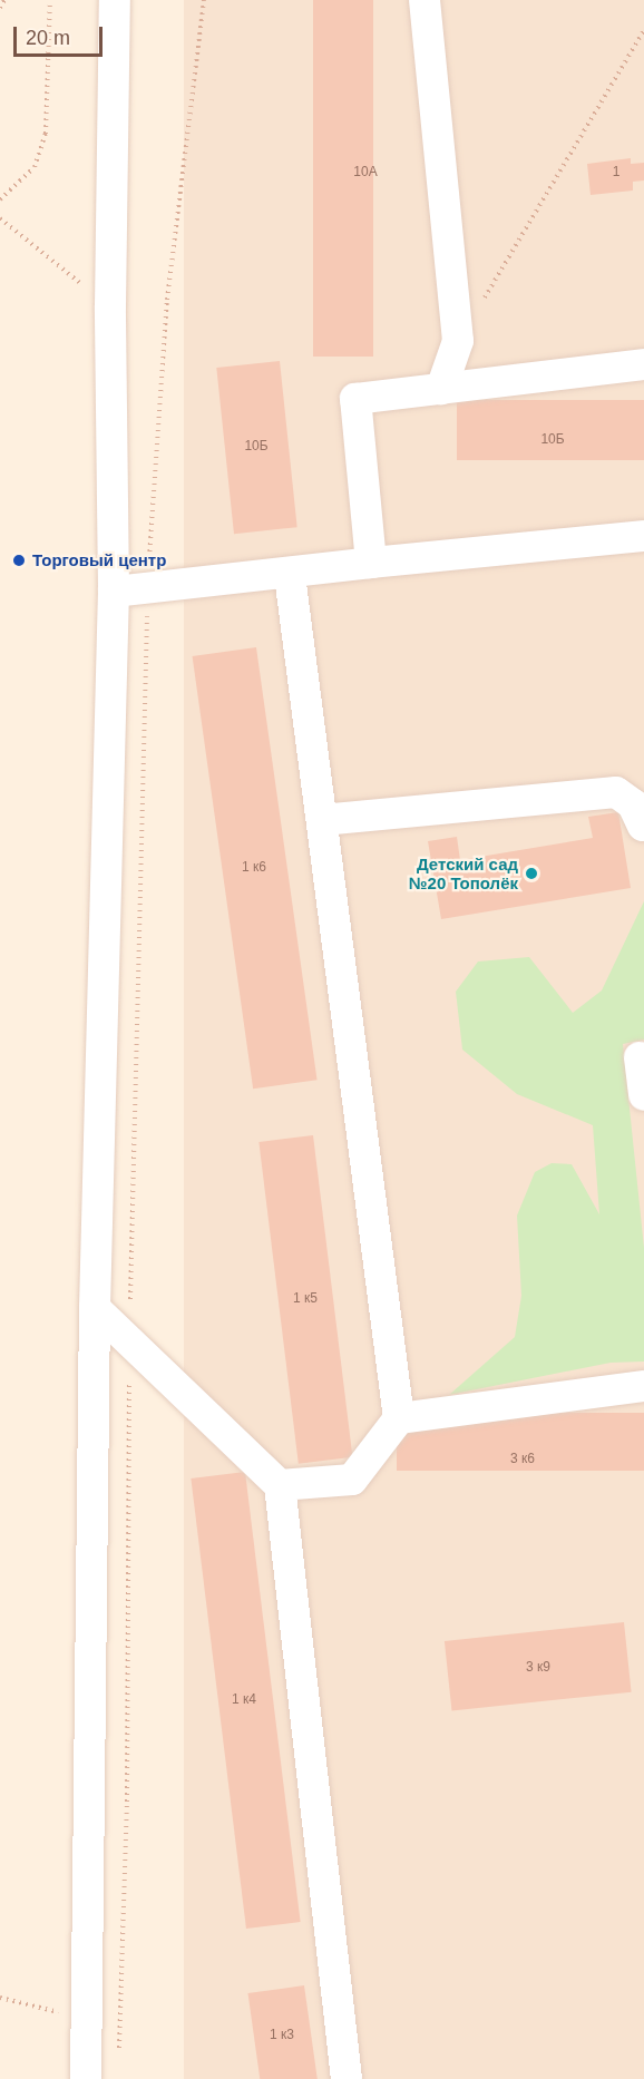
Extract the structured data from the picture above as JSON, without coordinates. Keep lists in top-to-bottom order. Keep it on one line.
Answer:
{"places":["Торговый центр","Детский сад №20 Тополёк"],"house_numbers":["10А","1","10Б","10Б","1 к6","1 к5","3 к6","3 к9","1 к4","1 к3"],"scale_bar":"20 m"}
